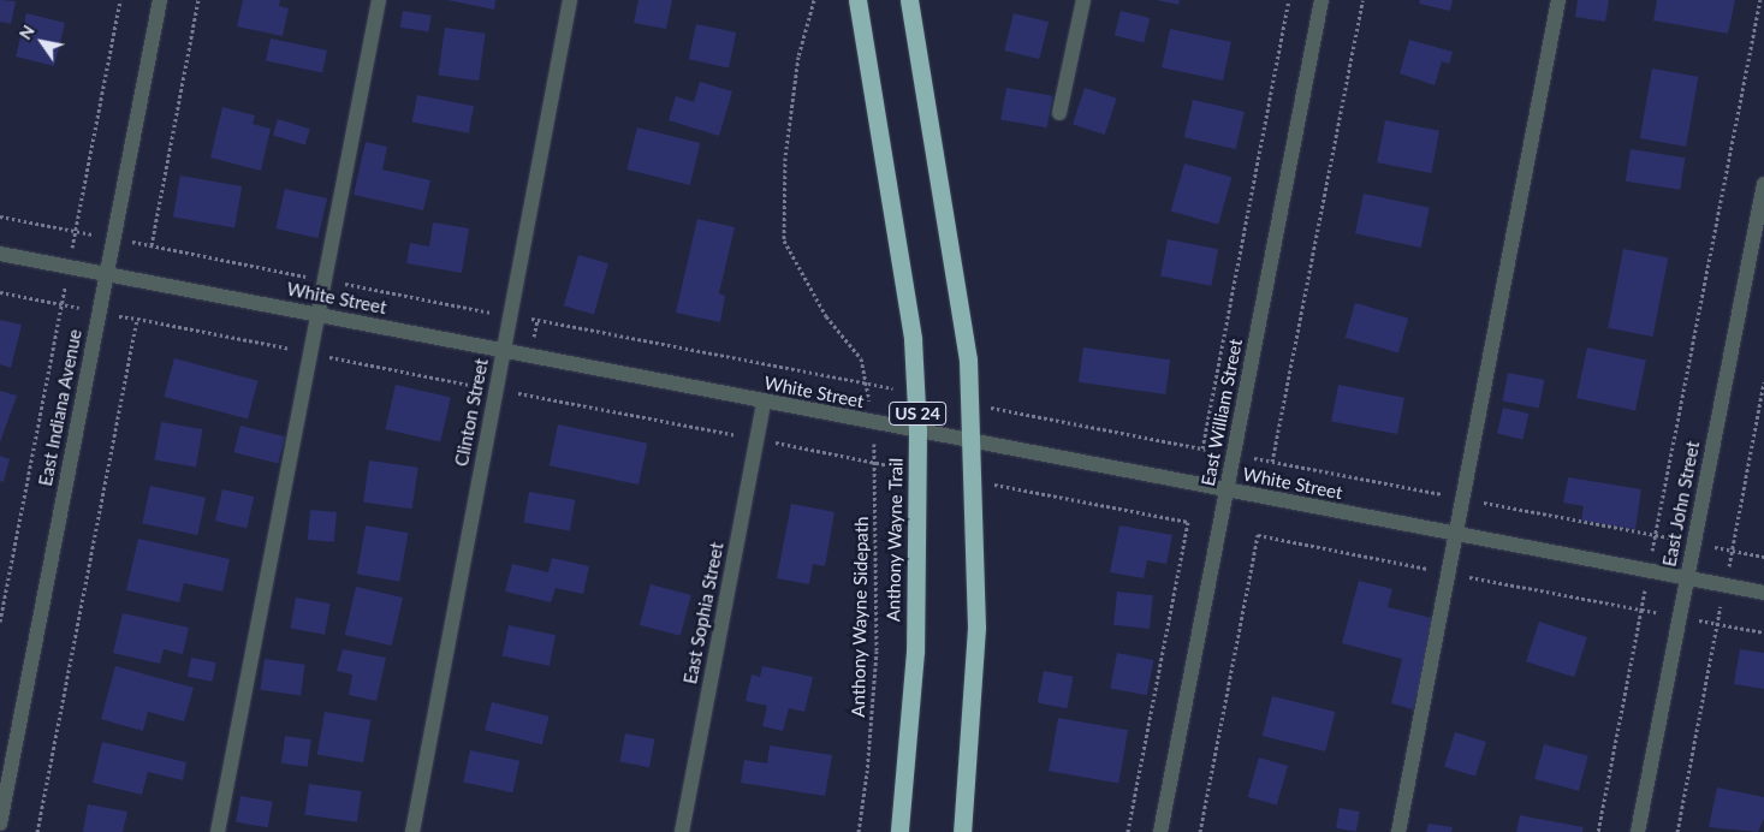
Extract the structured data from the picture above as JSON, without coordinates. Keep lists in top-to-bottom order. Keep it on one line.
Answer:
{"streets":{"highway":["US 24","Anthony Wayne Trail"],"street":["White Street","East Indiana Avenue","Clinton Street","East William Street","East John Street","East Sophia Street"],"path":["Anthony Wayne Sidepath"]},"crossings":[["White Street","East Indiana Avenue"],["White Street","Clinton Street"],["White Street","East William Street"],["White Street","US 24"],["White Street","East John Street"],["White Street","Anthony Wayne Trail"],["White Street","East Sophia Street"]],"north":"top left"}
